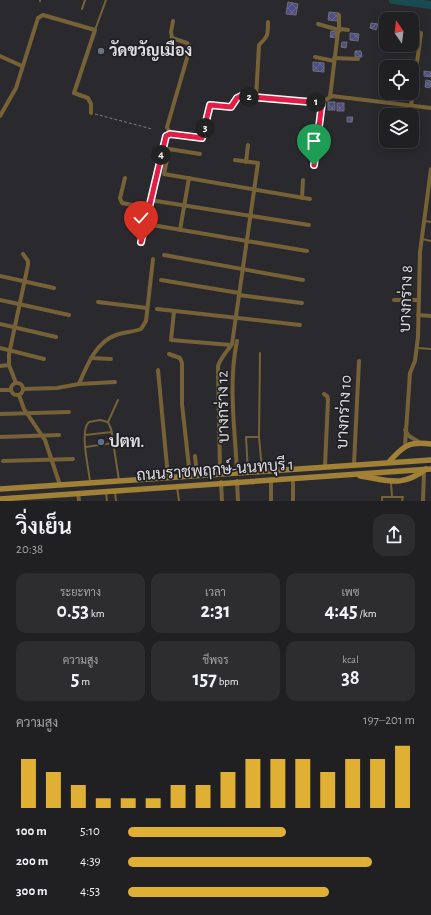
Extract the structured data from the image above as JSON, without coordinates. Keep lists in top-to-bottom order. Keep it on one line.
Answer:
{"streets":{"main road":["ถนนราชพฤกษ์-นนทบุรี 1"],"street":["บางกร่าง 8","บางกร่าง 12","บางกร่าง 10"]},"crossings":[["บางกร่าง 12","ถนนราชพฤกษ์-นนทบุรี 1"],["บางกร่าง 10","ถนนราชพฤกษ์-นนทบุรี 1"]],"places":["วัดขวัญเมือง","ปตท."],"north":"top","page":{"pins":["2","1","3","4"],"heading":["วิ่งเย็น","20:38"],"stats":[["ระยะทาง","0.53 km"],["เวลา","2:31"],["เพซ","4:45 /km"],["ความสูง","5 m"],["ชีพจร","157 bpm"],["kcal","38"]],"chart":["ความสูง","197–201 m"],"list":[{"name":"100 m","note":"5:10"},{"name":"200 m","note":"4:39"},{"name":"300 m","note":"4:53"}]}}
